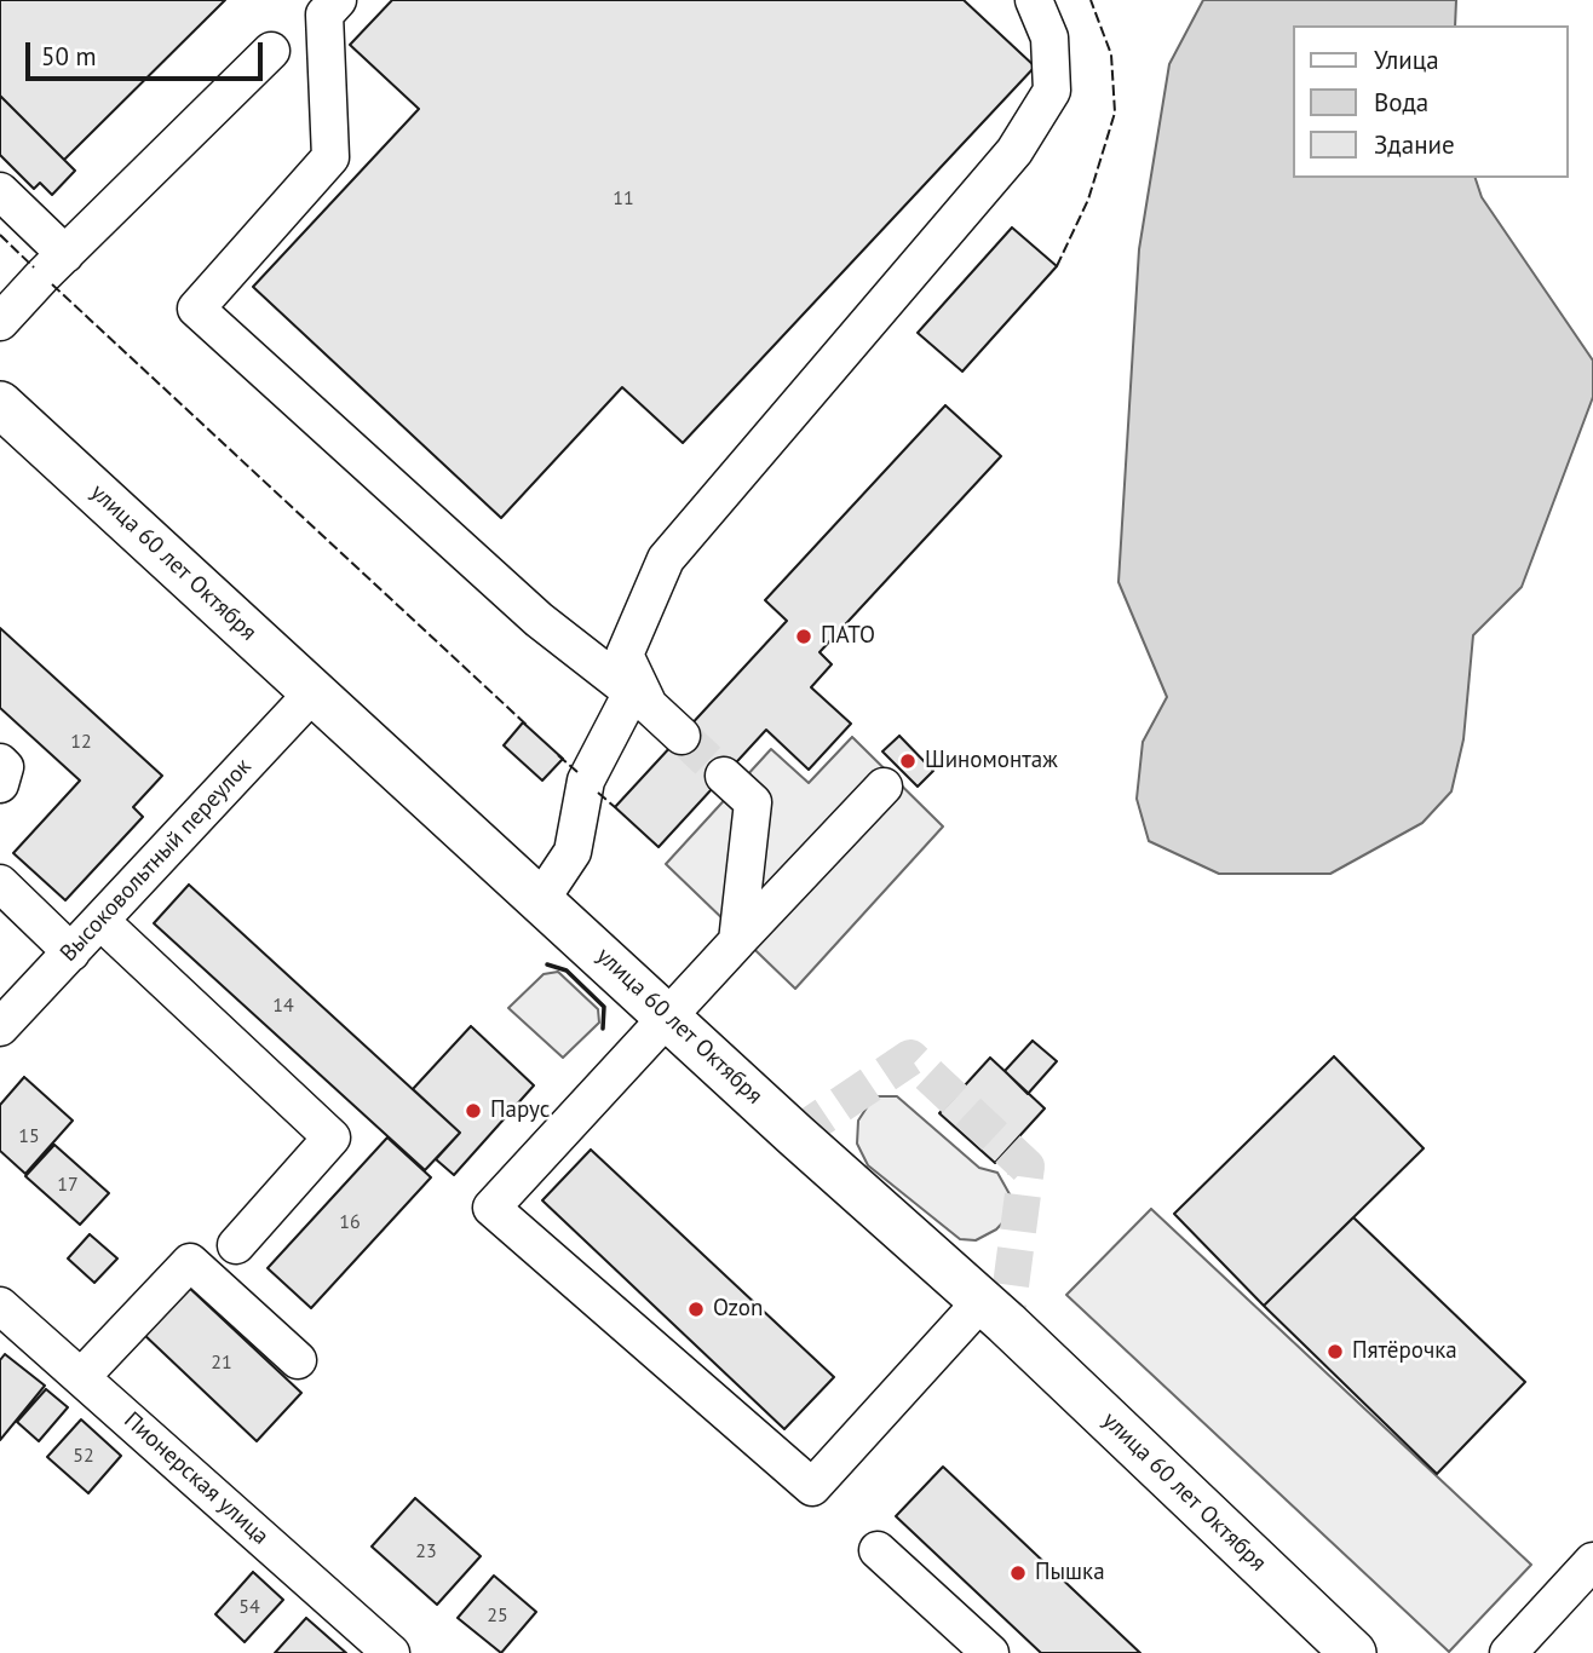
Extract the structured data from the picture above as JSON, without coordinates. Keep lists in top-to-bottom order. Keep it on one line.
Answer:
{"streets":{"main road":["улица 60 лет Октября"],"street":["Высоковольтный переулок","Пионерская улица"]},"crossings":[["улица 60 лет Октября","Высоковольтный переулок"]],"places":["ПАТО","Шиномонтаж","Парус","Ozon","Пятёрочка","Пышка"],"house_numbers":["11","12","14","15","17","16","21","52","23","54","25"],"legend":["Улица","Вода","Здание"],"scale_bar":"50 m"}
